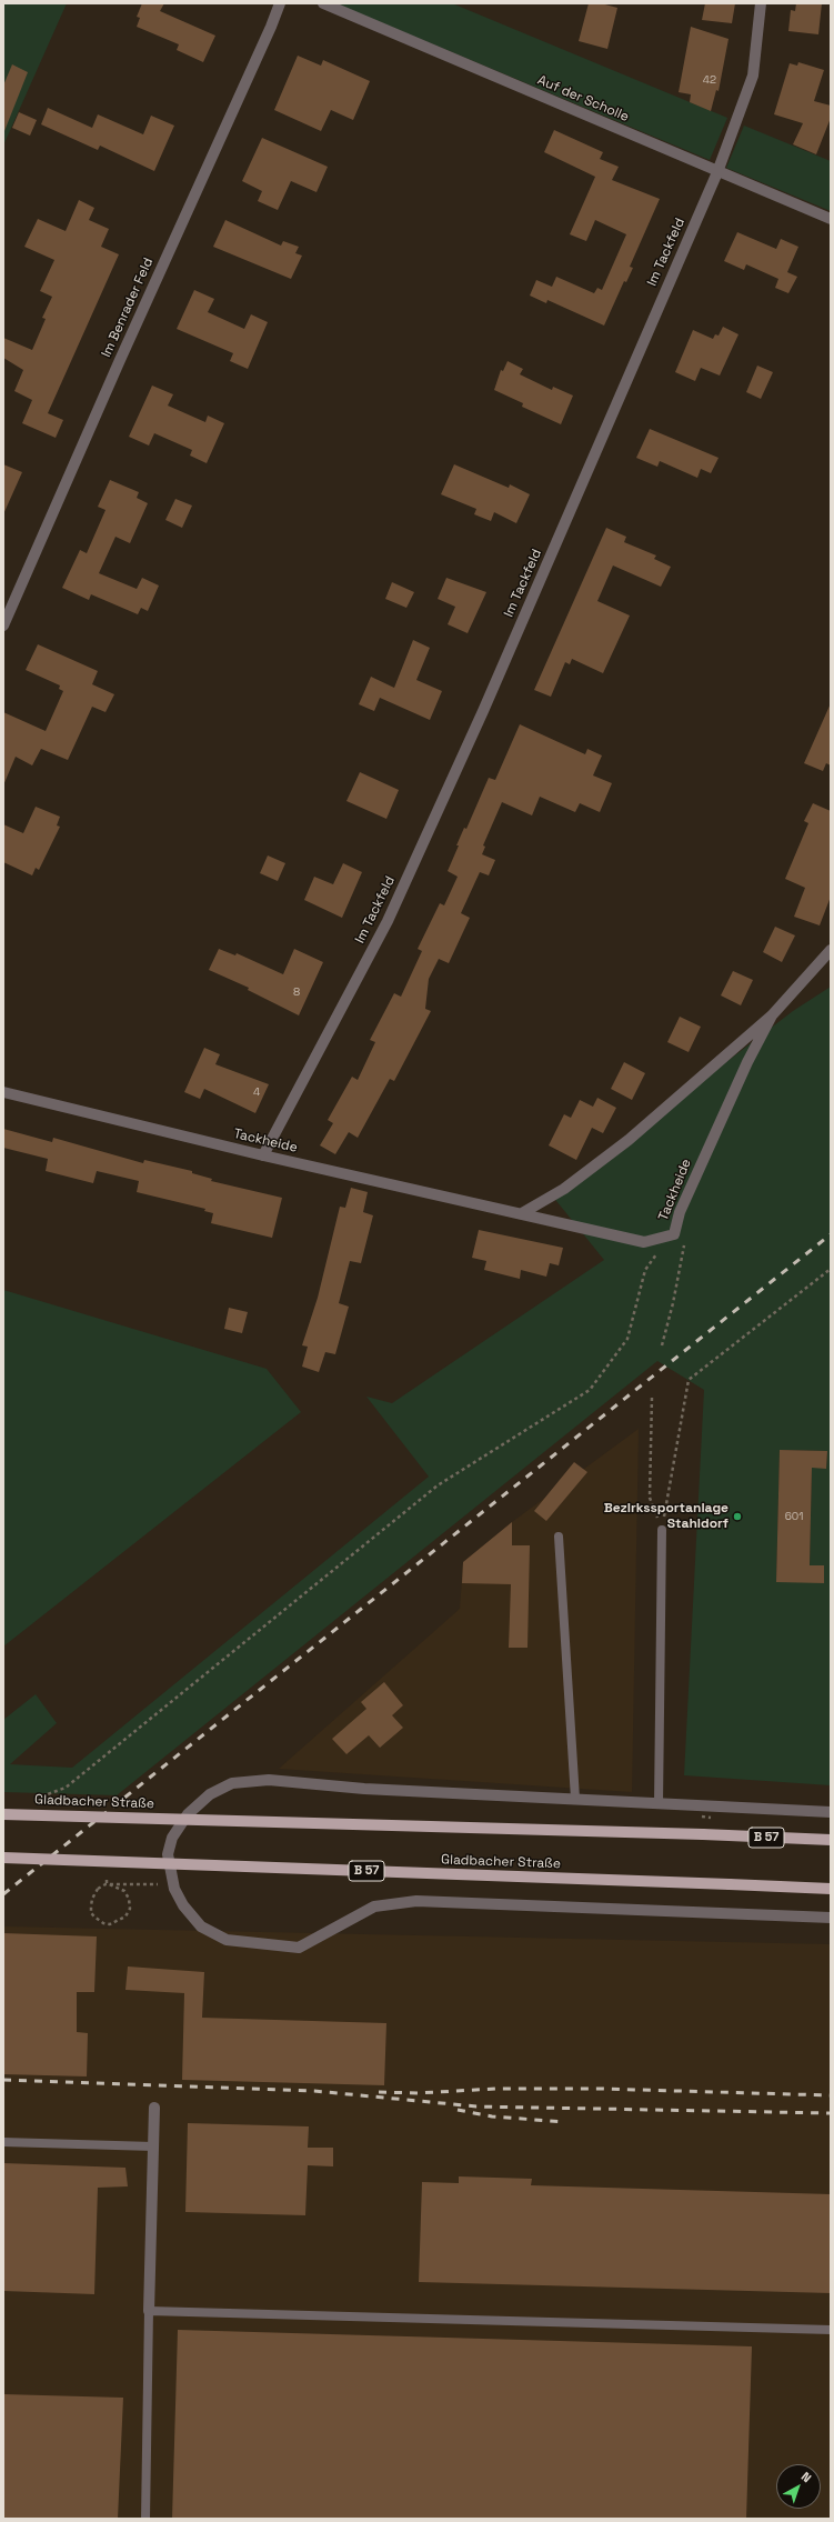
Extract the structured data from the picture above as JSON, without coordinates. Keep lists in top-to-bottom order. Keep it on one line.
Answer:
{"streets":{"main road":["Gladbacher Straße","B 57"],"street":["Auf der Scholle","Im Tackfeld","Im Benrader Feld","Tackheide"]},"crossings":[["Auf der Scholle","Im Tackfeld"],["Im Tackfeld","Tackheide"]],"places":["Bezirkssportanlage Stahldorf"],"house_numbers":["42","8","4","601"],"north":"top right"}
